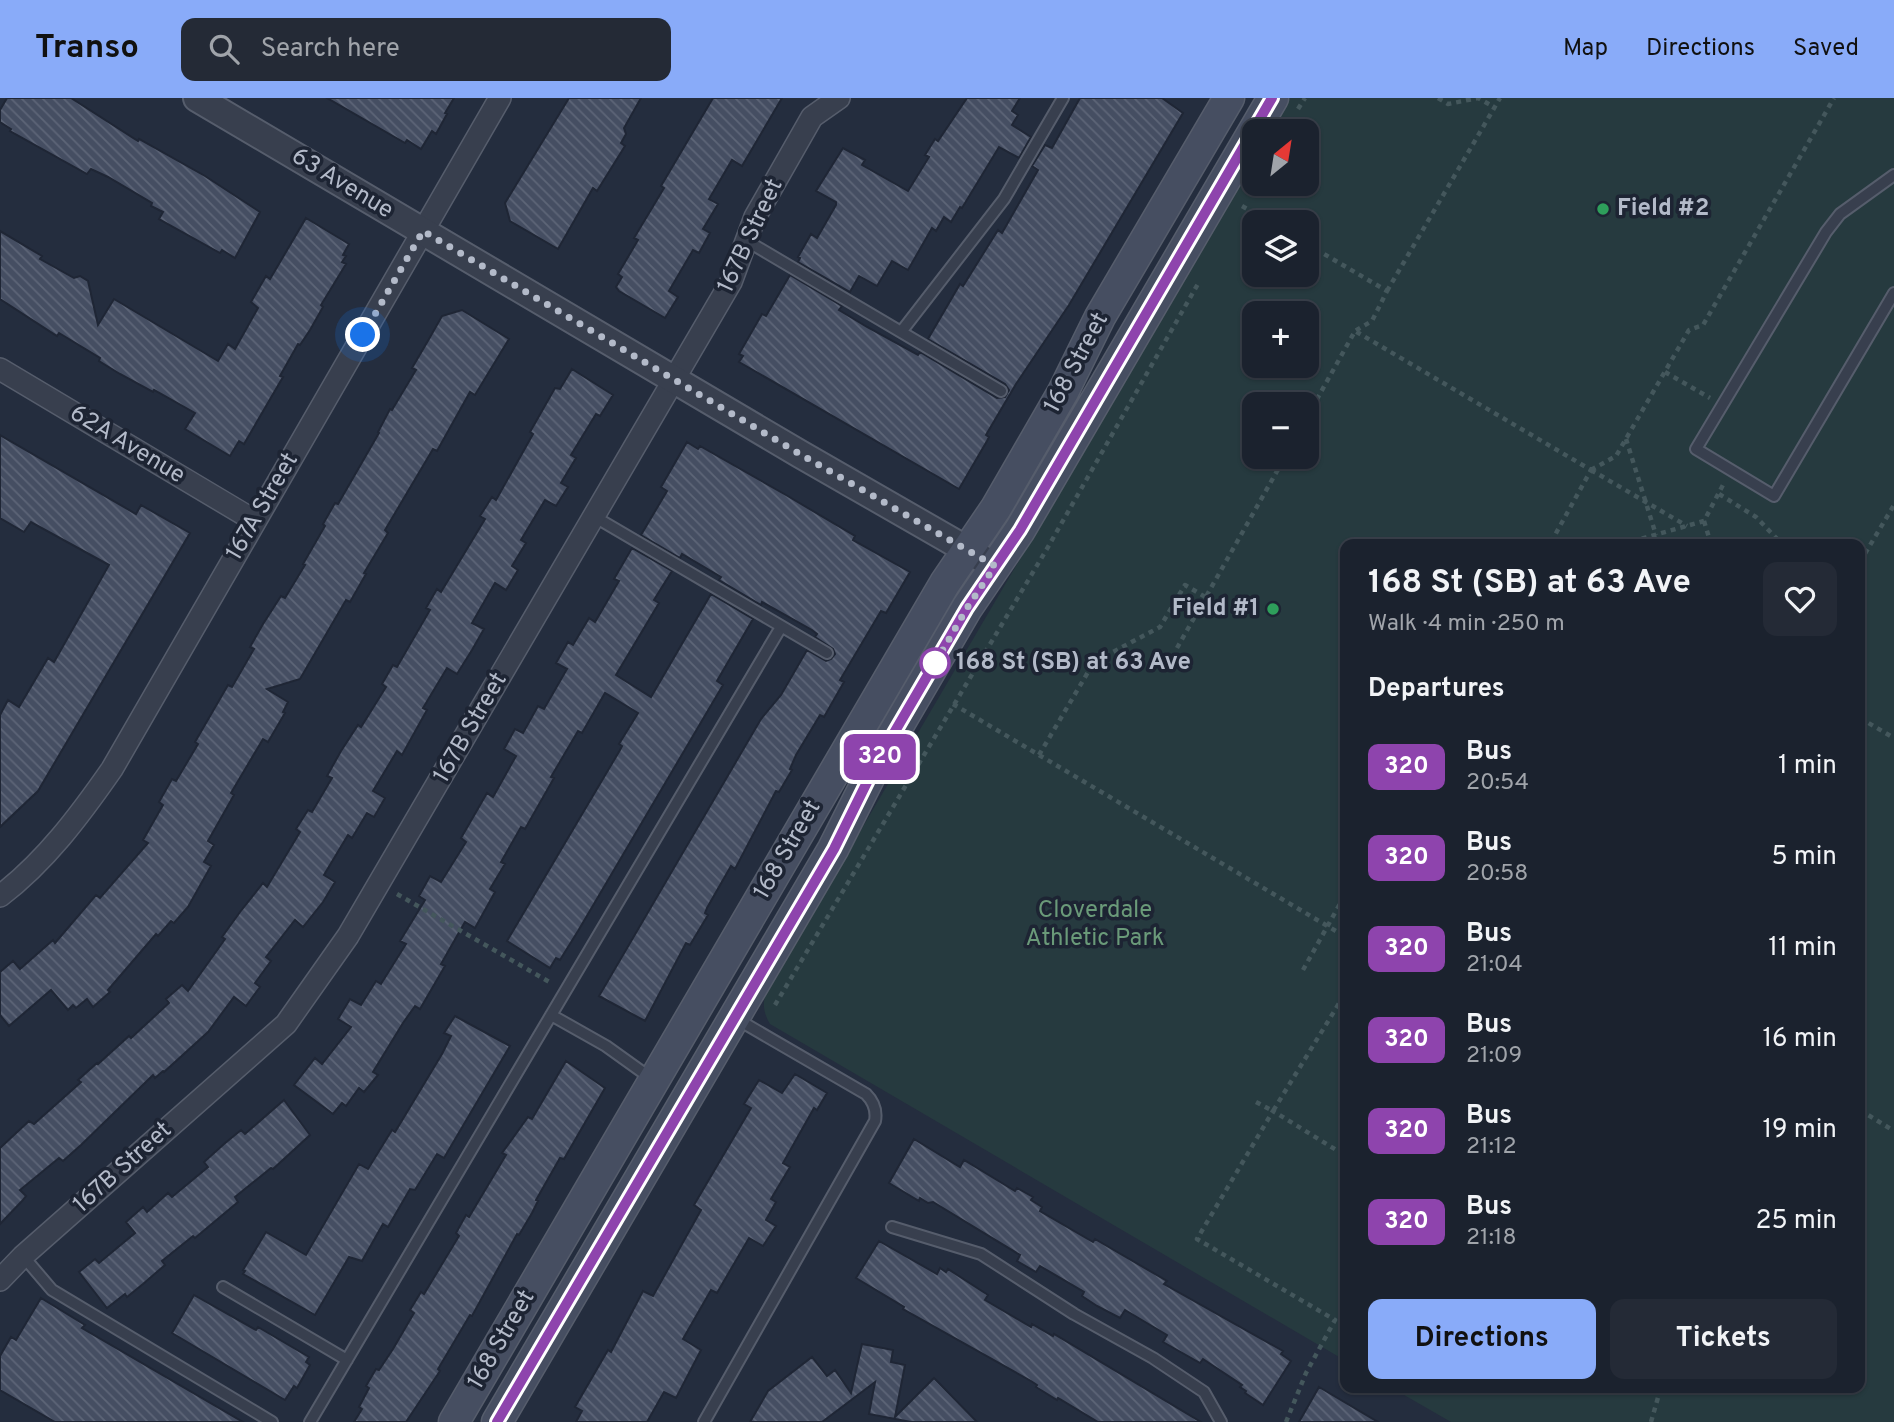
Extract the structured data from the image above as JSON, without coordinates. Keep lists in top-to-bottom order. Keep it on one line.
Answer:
{"streets":{"main road":["168 Street"],"street":["63 Avenue","167B Street","62A Avenue","167A Street"]},"crossings":[["63 Avenue","167B Street"],["63 Avenue","168 Street"],["63 Avenue","167A Street"],["62A Avenue","167A Street"]],"parks":["Cloverdale Athletic Park"],"places":["Field #2","Field #1","168 St (SB) at 63 Ave"],"lines":["bus line 320"],"north":"top right","page":{"header":"Transo","search":"Search here","nav":["Map","Directions","Saved"],"on_map":"320","map_buttons":["+","−"],"heading":[["168 St (SB) at 63 Ave","Walk · 4 min · 250 m"],"Departures"],"list":[{"mark":"320","name":"Bus","note":"20:54","value":"1 min"},{"mark":"320","name":"Bus","note":"20:58","value":"5 min"},{"mark":"320","name":"Bus","note":"21:04","value":"11 min"},{"mark":"320","name":"Bus","note":"21:09","value":"16 min"},{"mark":"320","name":"Bus","note":"21:12","value":"19 min"},{"mark":"320","name":"Bus","note":"21:18","value":"25 min"}],"buttons":["Directions","Tickets"]}}
